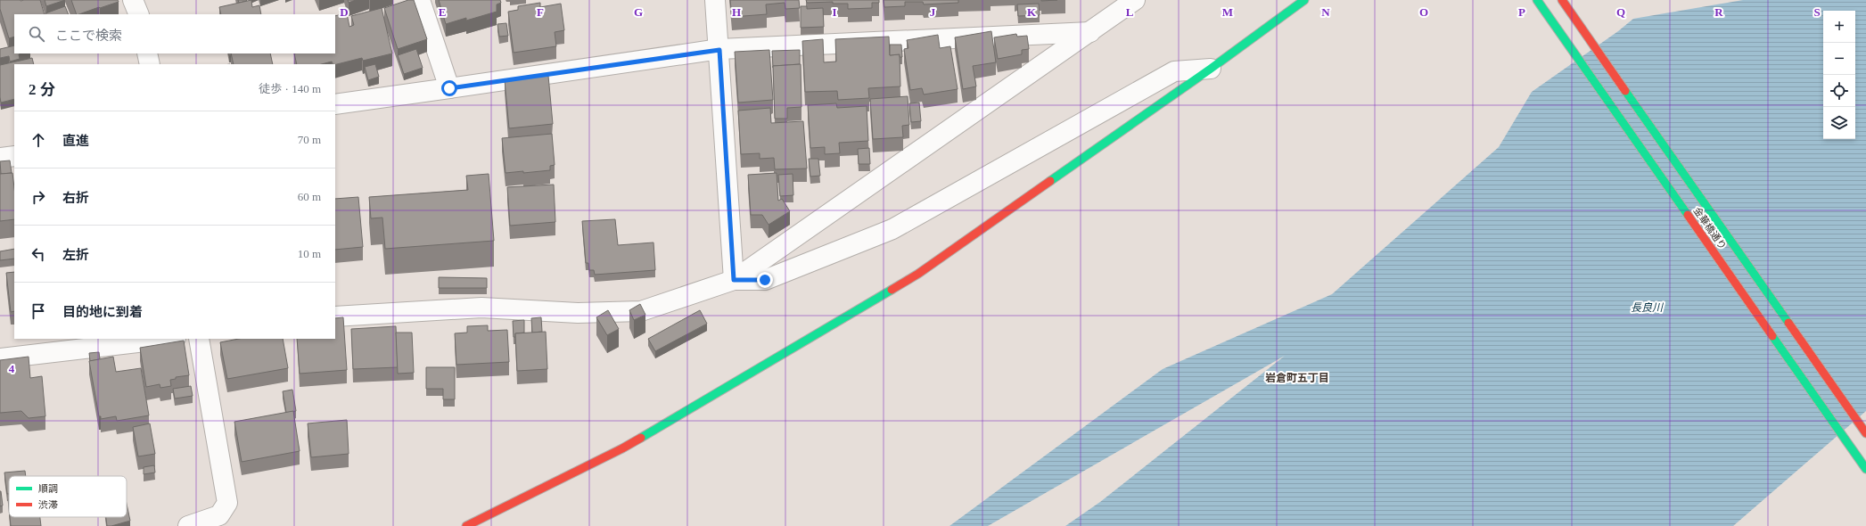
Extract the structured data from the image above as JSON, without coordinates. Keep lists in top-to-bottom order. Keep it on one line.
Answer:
{"streets":{"street":["金華橋通り"]},"districts":["岩倉町五丁目"],"water":["長良川"],"legend":["順調","渋滞"],"page":{"map_buttons":["+","−"],"search":"ここで検索","heading":["2 分","徒歩 · 140 m"],"list":[["直進","70 m"],["右折","60 m"],["左折","10 m"],"目的地に到着"]},"grid":{"columns":["D","E","F","G","H","I","J","K","L","M","N","O","P","Q","R","S"],"rows":["4"]}}
